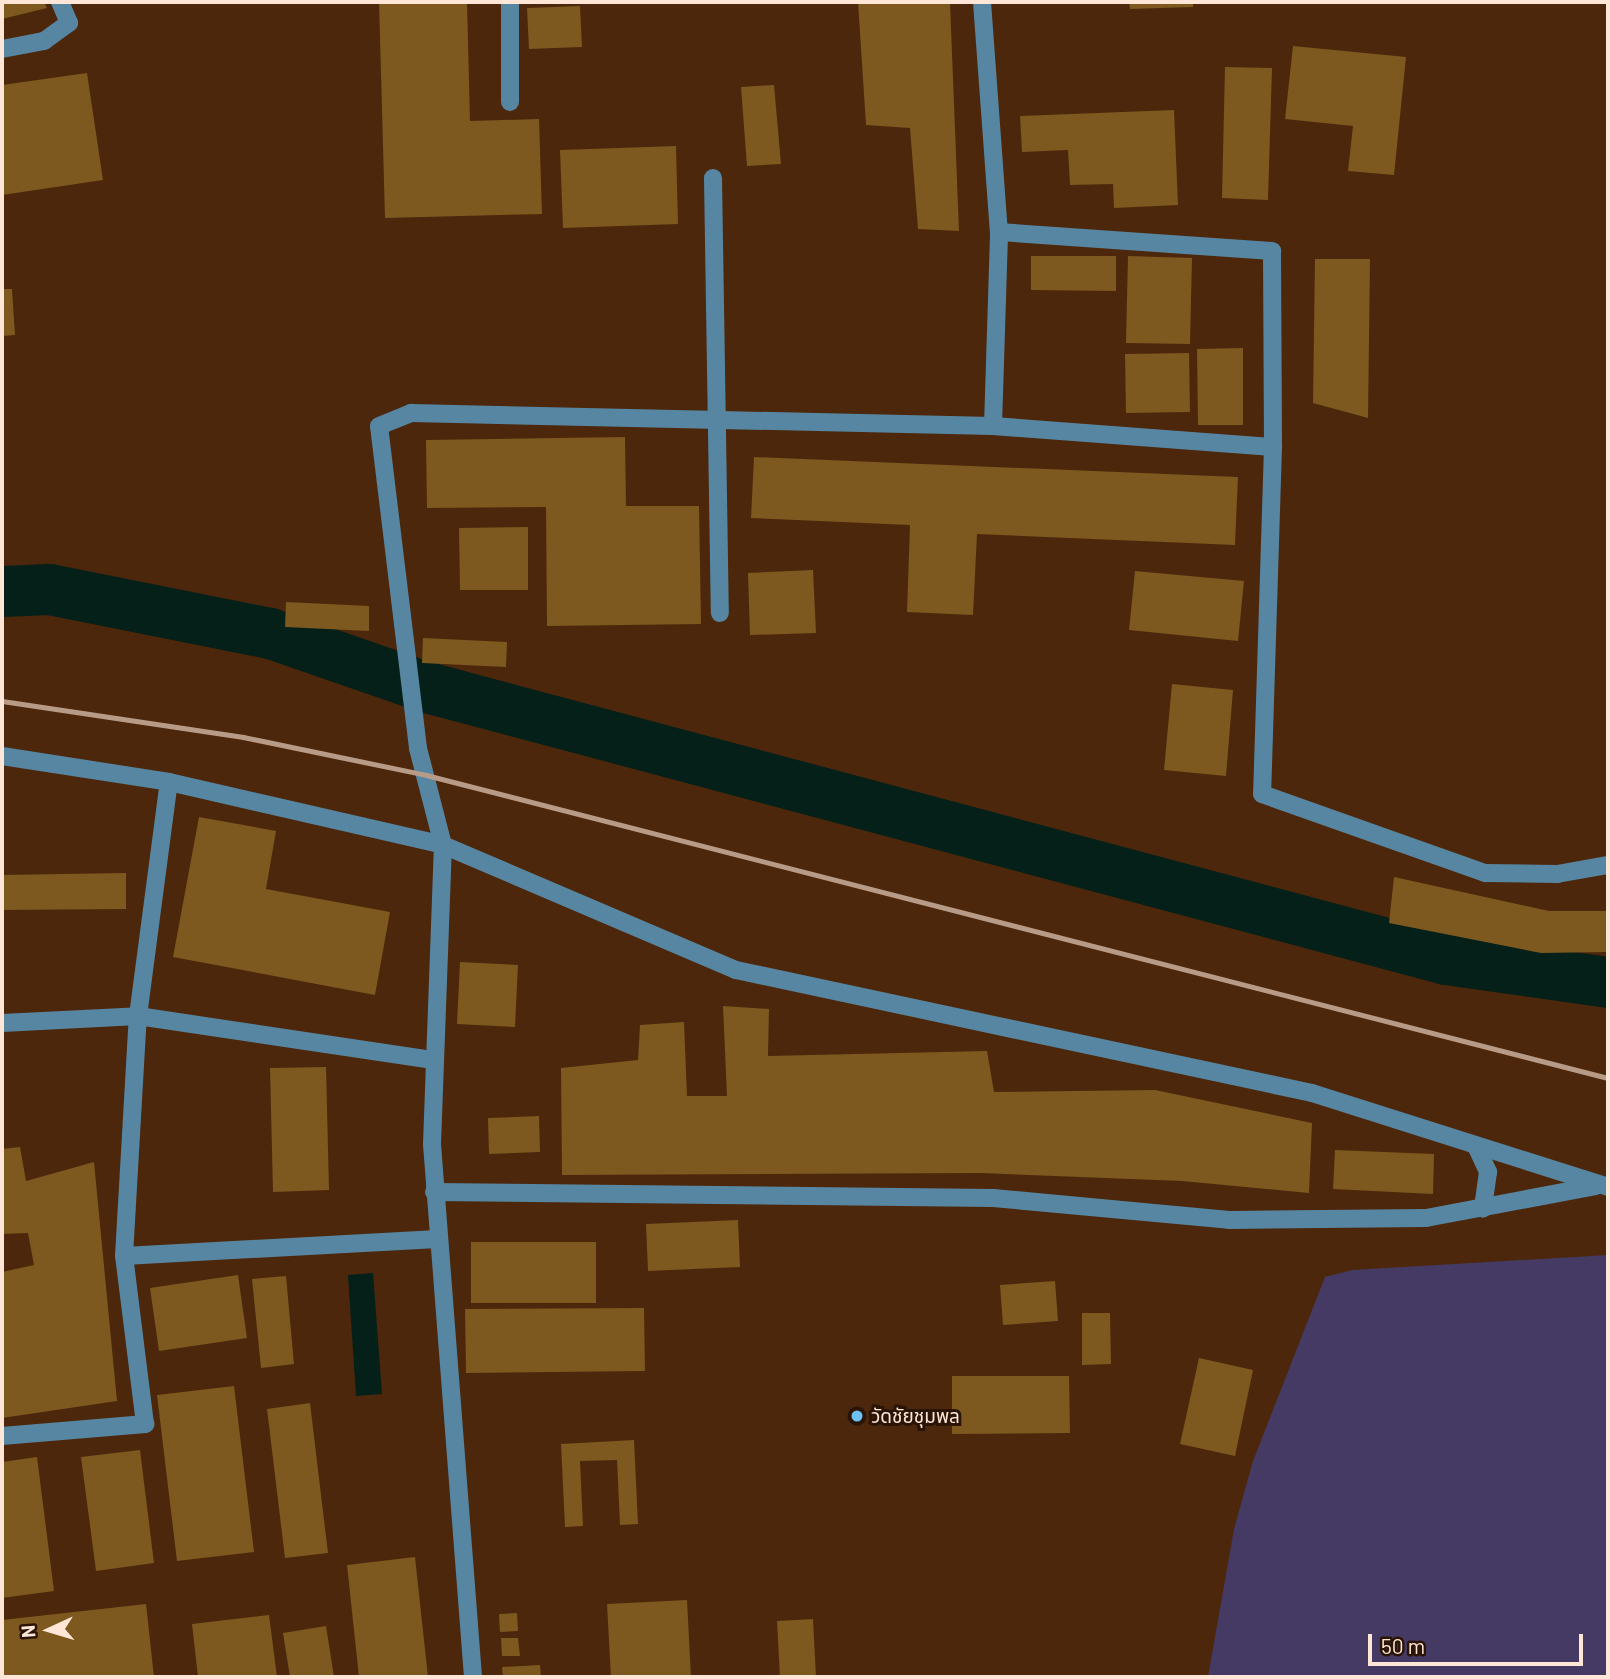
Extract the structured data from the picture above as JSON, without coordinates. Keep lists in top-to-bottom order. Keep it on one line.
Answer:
{"places":["วัดชัยชุมพล"],"scale_bar":"50 m","north":"left"}
